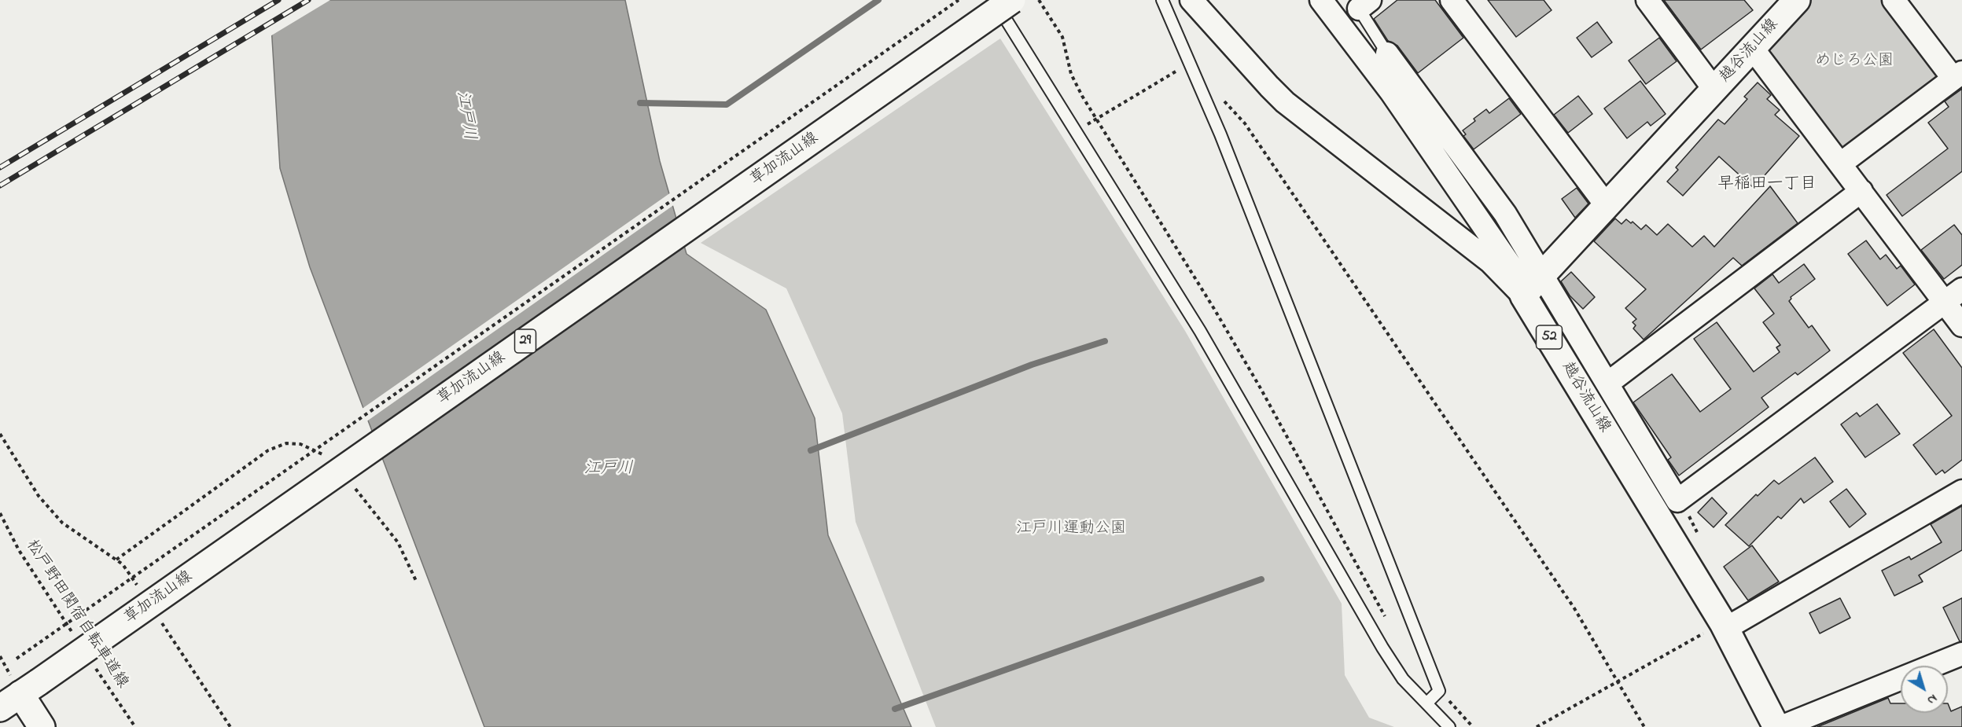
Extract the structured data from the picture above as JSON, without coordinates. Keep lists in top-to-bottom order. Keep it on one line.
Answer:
{"streets":{"main road":["越谷流山線","草加流山線","52","29"],"path":["松戸野田関宿自転車道線"]},"districts":["早稲田一丁目"],"water":["江戸川"],"parks":["めじろ公園","江戸川運動公園"],"north":"bottom right"}
